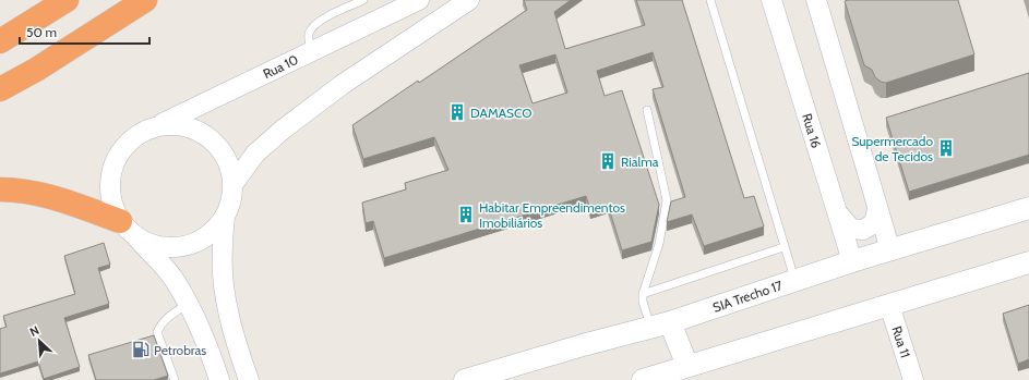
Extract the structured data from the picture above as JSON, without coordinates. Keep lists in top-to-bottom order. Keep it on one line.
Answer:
{"streets":{"main road":["SIA Trecho 17"],"street":["Rua 10","Rua 16","Rua 11"]},"crossings":[["Rua 16","SIA Trecho 17"]],"places":{"building":["DAMASCO","Supermercado de Tecidos","Rialma","Habitar Empreendimentos Imobiliários"],"fuel station":["Petrobras"]},"scale_bar":"50 m","north":"top left"}
